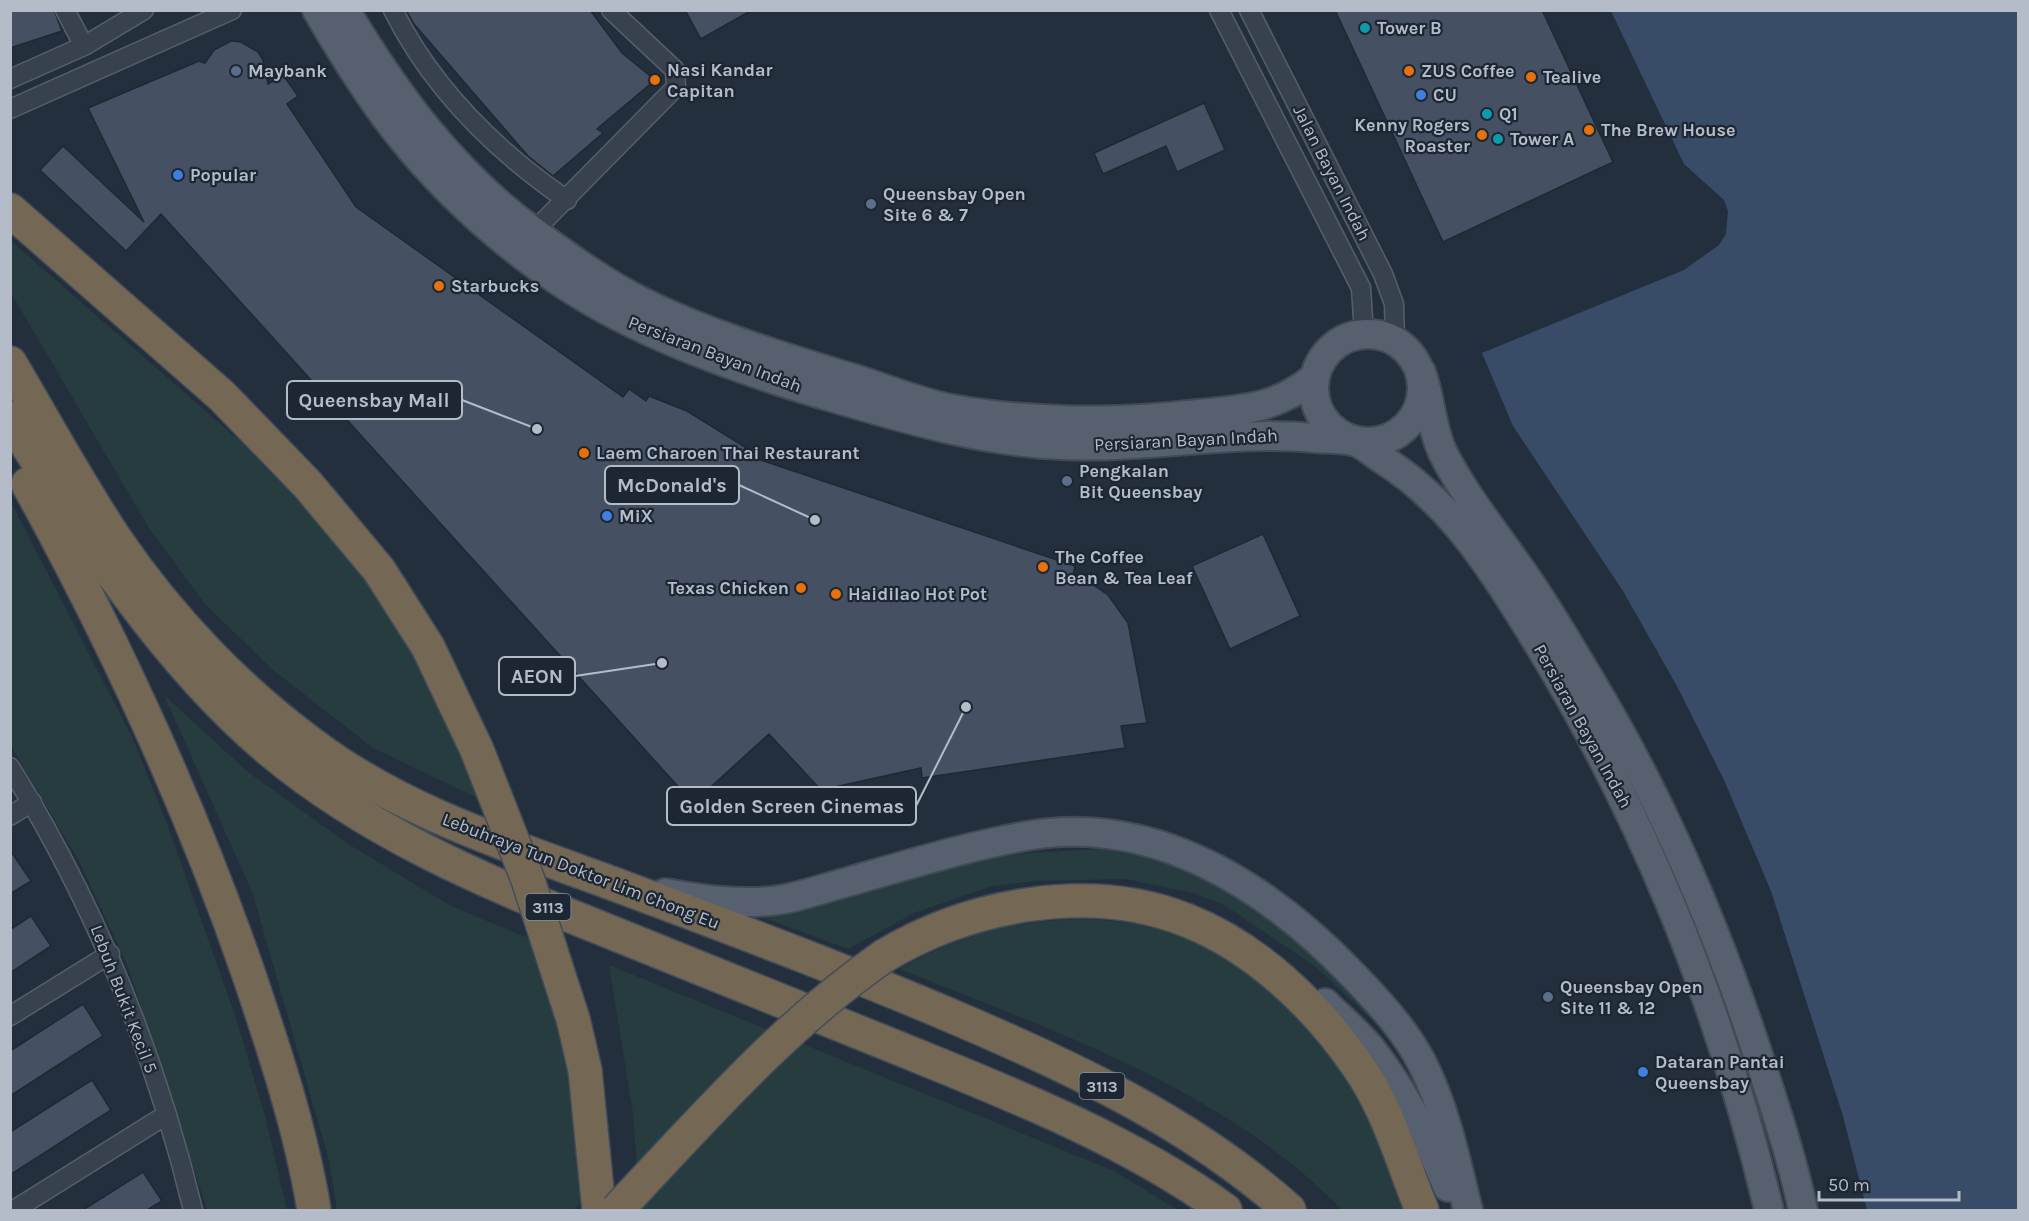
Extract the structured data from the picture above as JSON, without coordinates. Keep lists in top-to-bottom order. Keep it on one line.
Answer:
{"streets":{"highway":["Lebuhraya Tun Doktor Lim Chong Eu","3113"],"main road":["Persiaran Bayan Indah"],"street":["Jalan Bayan Indah","Lebuh Bukit Kecil 5"]},"crossings":[["Jalan Bayan Indah","Persiaran Bayan Indah"]],"places":["Tower B","Maybank","ZUS Coffee","Tealive","Nasi Kandar Capitan","CU","Q1","The Brew House","Kenny Rogers Roaster","Tower A","Popular","Queensbay Open Site 6 & 7","Starbucks","Queensbay Mall","Laem Charoen Thai Restaurant","Pengkalan Bit Queensbay","MiX","McDonald's","The Coffee Bean & Tea Leaf","Texas Chicken","Haidilao Hot Pot","AEON","Golden Screen Cinemas","Queensbay Open Site 11 & 12","Dataran Pantai Queensbay"],"scale_bar":"50 m"}
